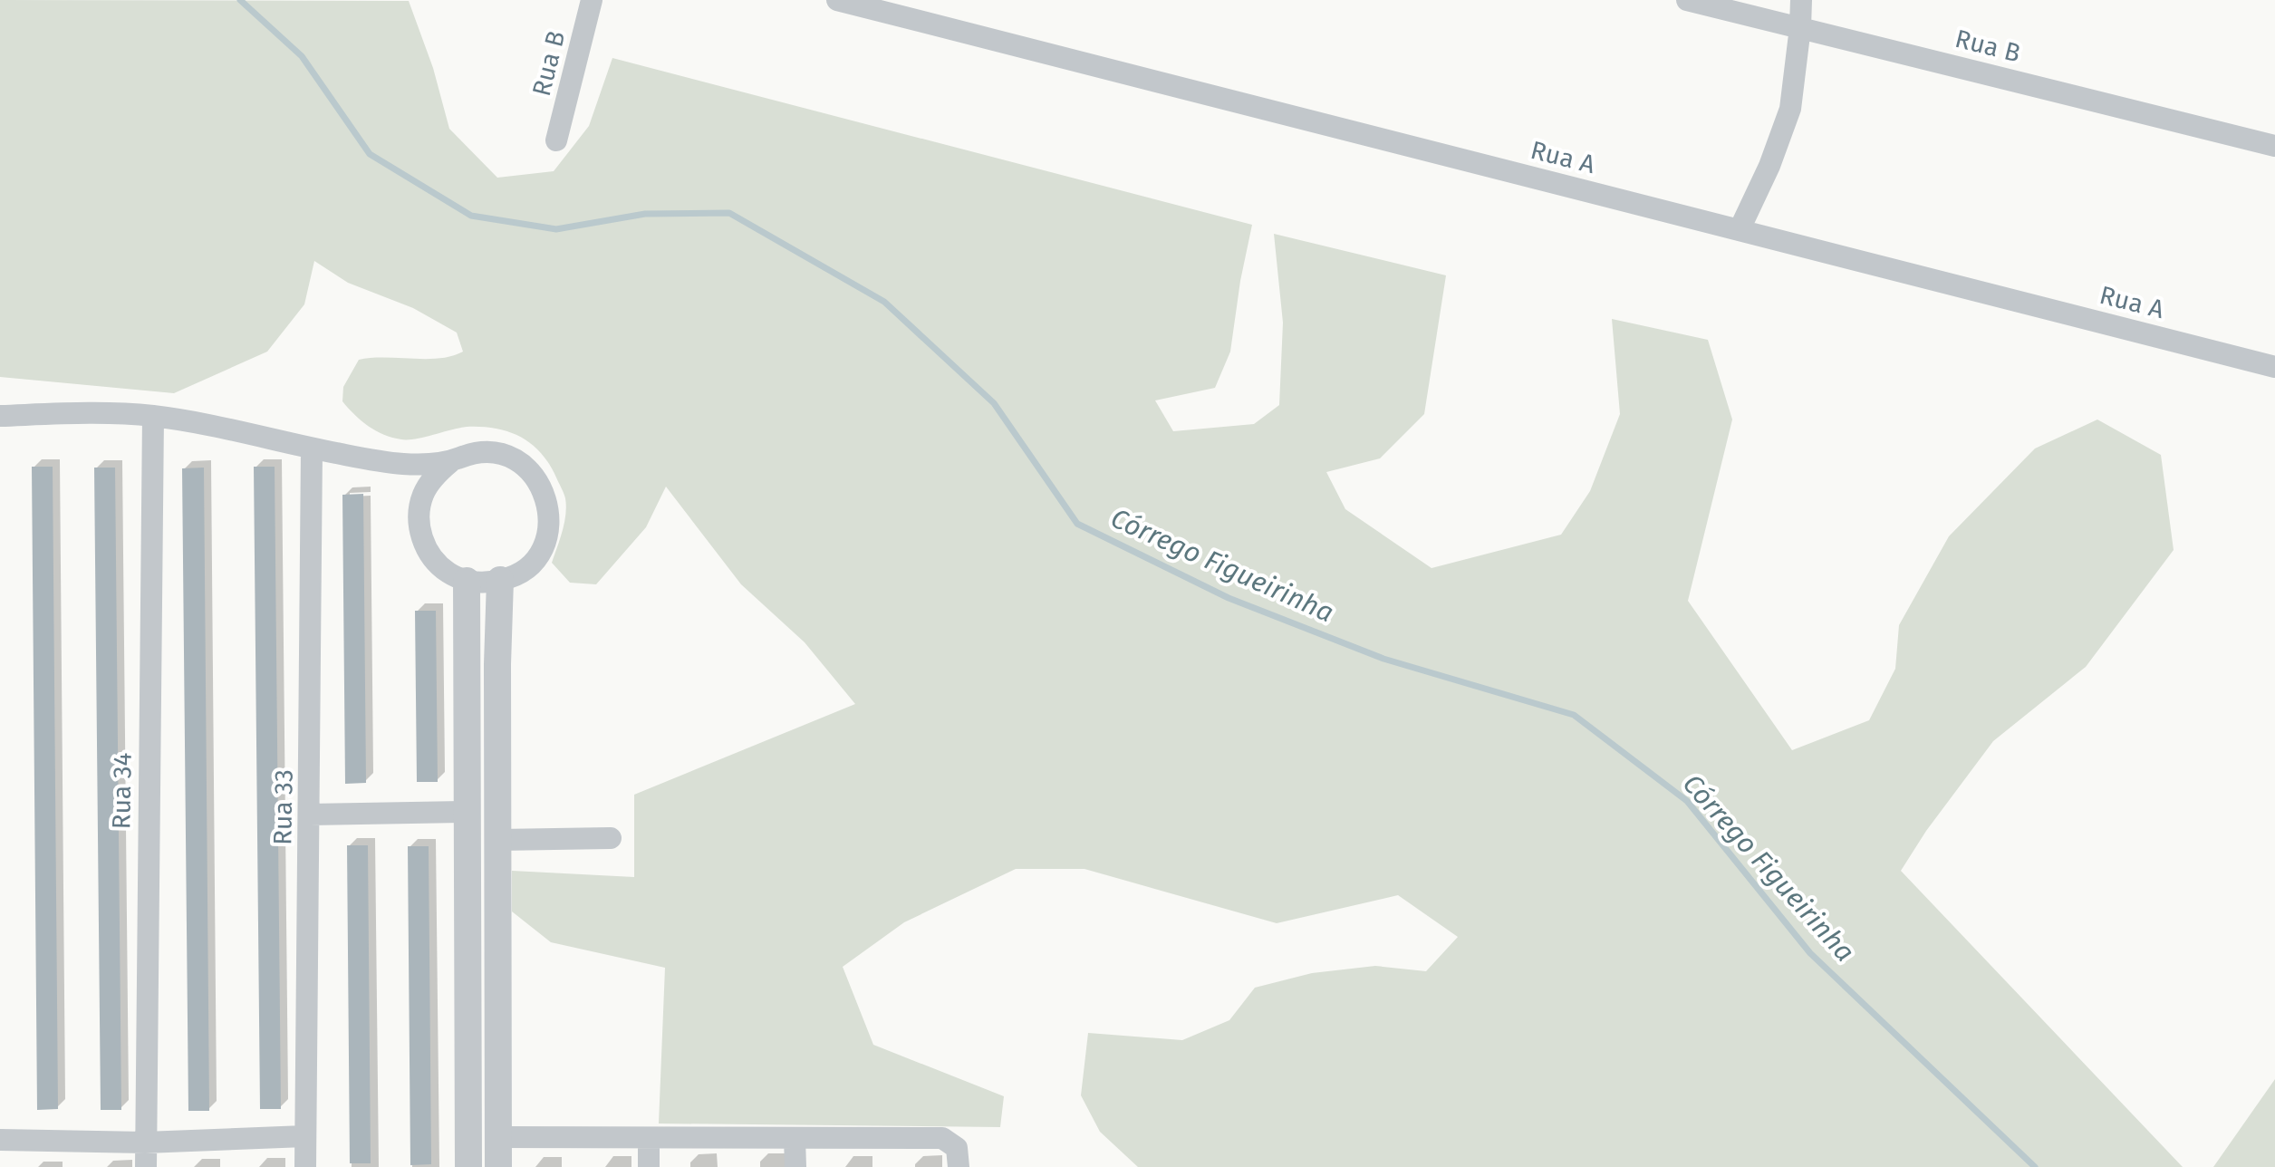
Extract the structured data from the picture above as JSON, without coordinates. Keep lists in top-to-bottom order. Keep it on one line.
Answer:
{"streets":{"street":["Rua B","Rua A","Rua 34","Rua 33"]},"water":["Córrego Figueirinha"]}
